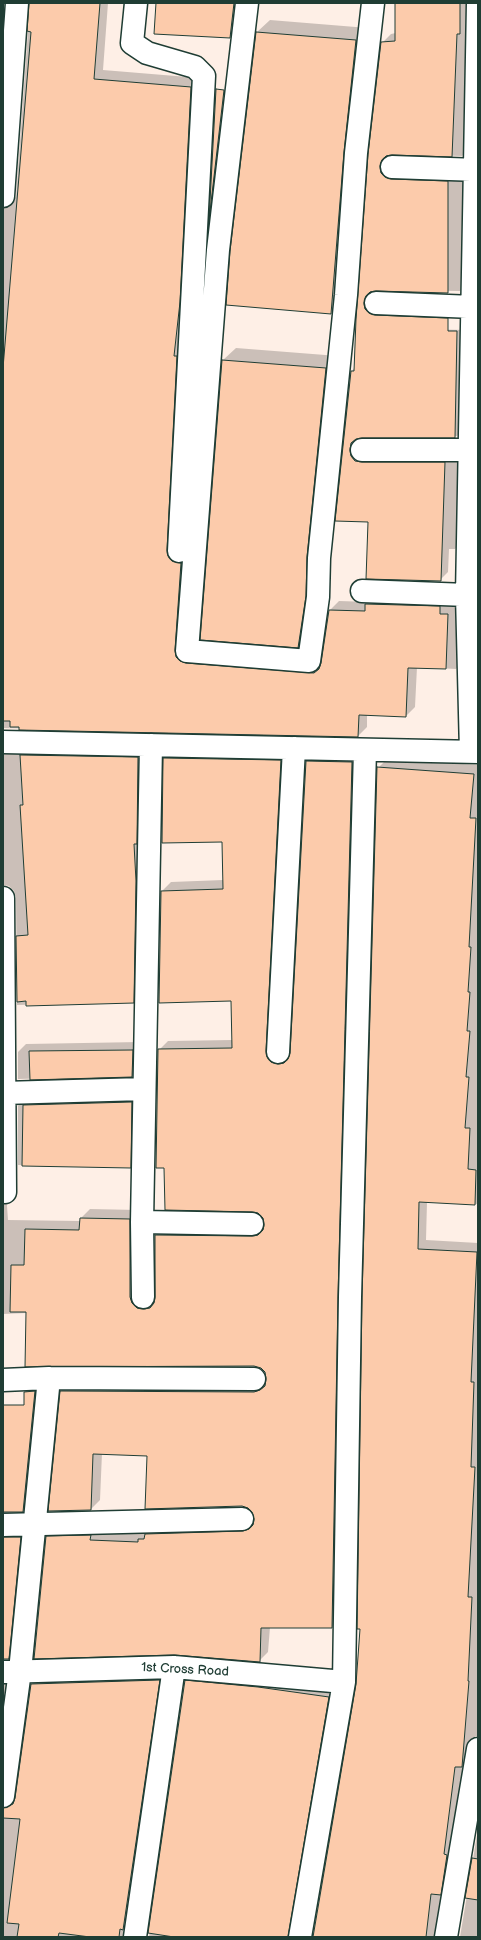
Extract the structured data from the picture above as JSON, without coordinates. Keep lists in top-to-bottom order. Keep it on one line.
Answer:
{"streets":{"street":["1st Cross Road"]}}
